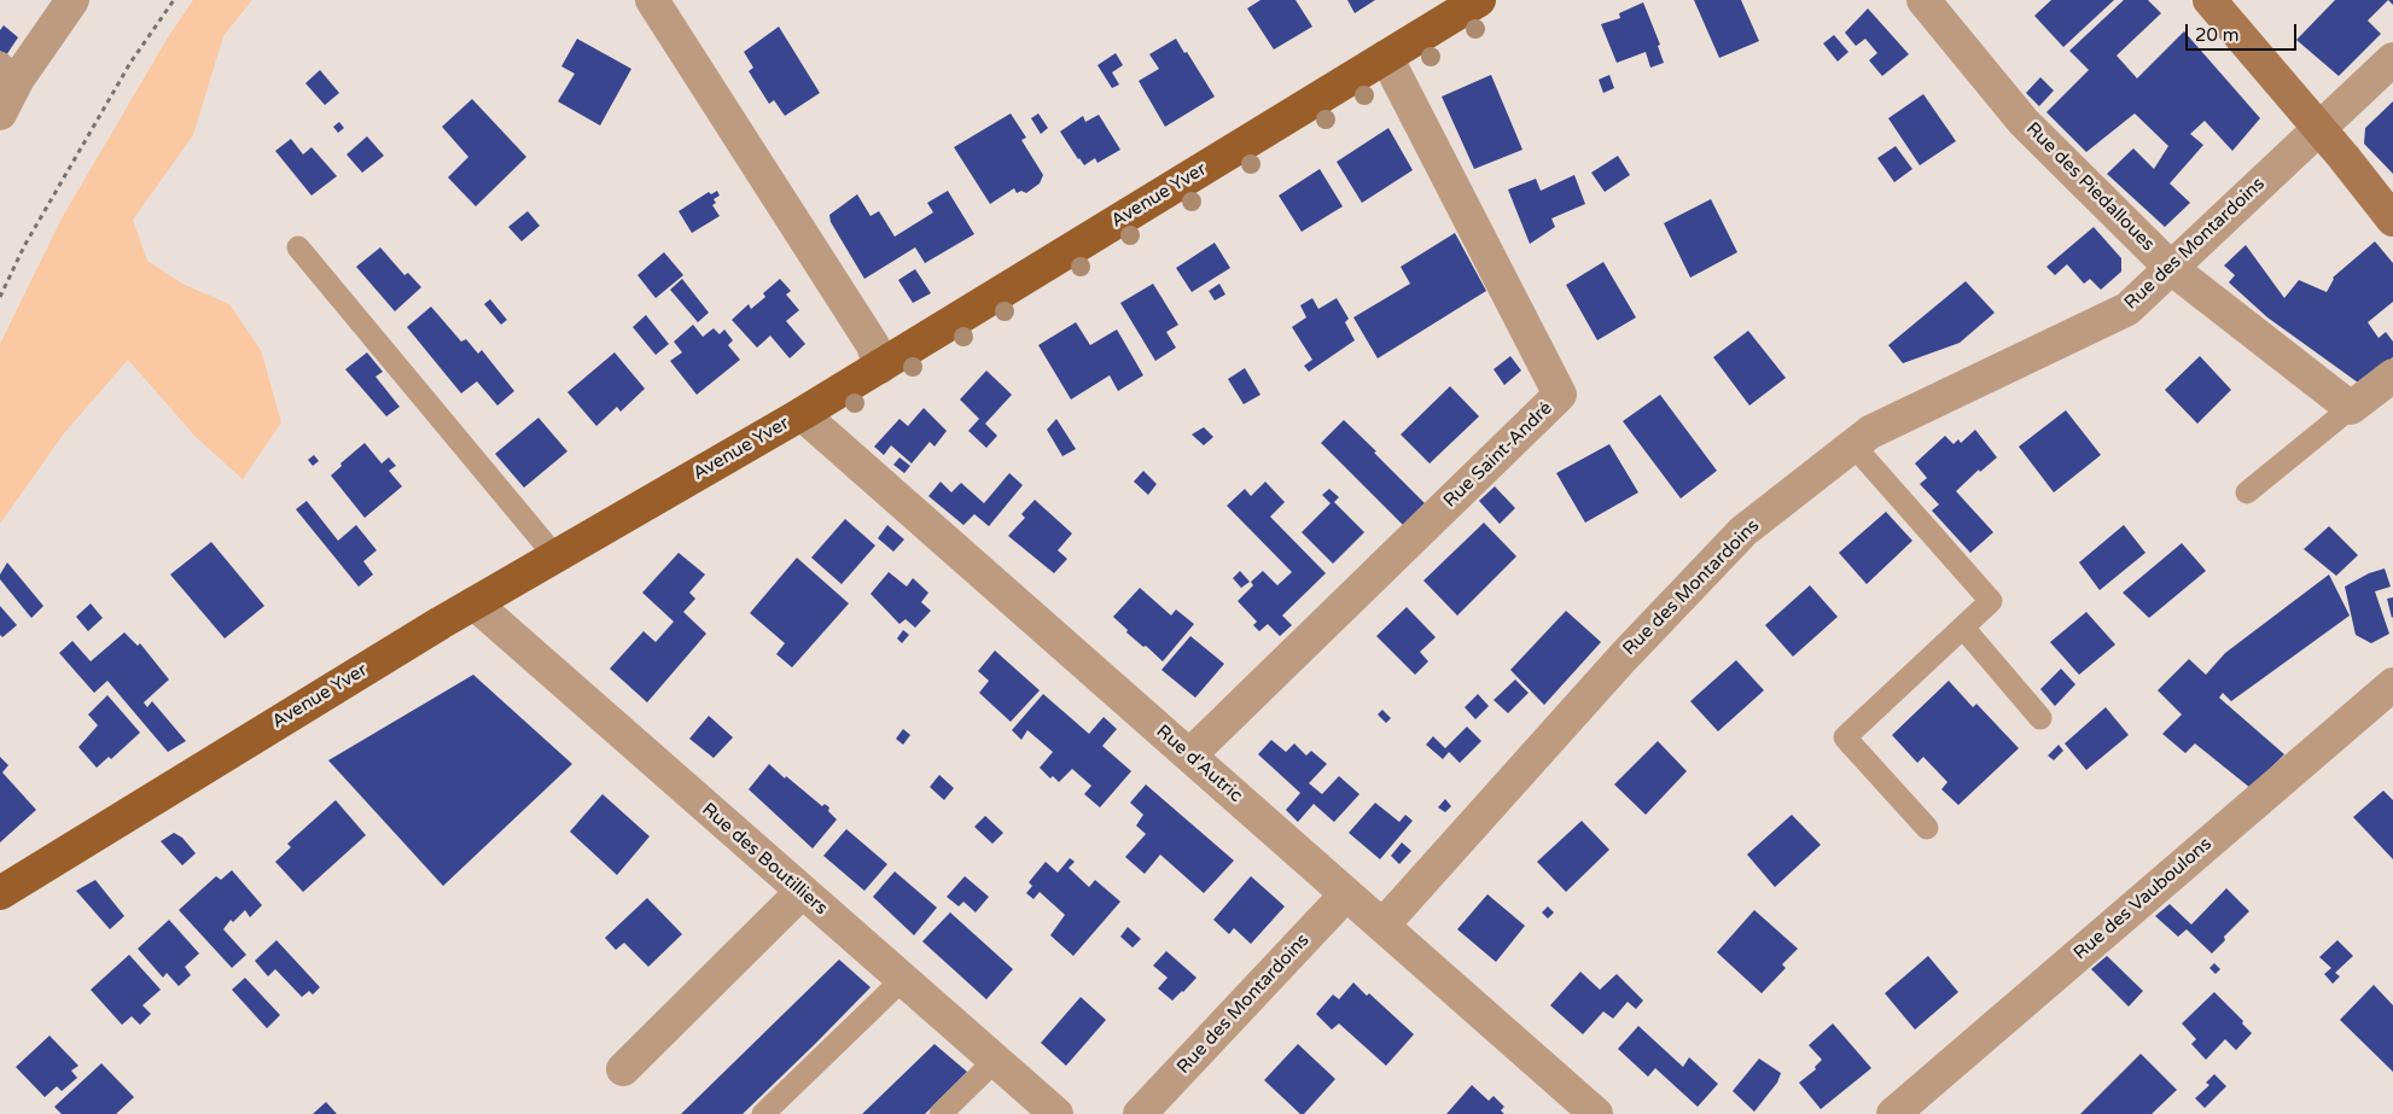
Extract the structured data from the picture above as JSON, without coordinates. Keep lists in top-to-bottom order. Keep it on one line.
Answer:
{"streets":{"main road":["Avenue Yver"],"street":["Rue des Piedalloues","Rue des Montardoins","Rue Saint-André","Rue d'Autric","Rue des Boutilliers","Rue des Vauboulons"]},"crossings":[["Rue des Piedalloues","Rue des Montardoins"],["Avenue Yver","Rue Saint-André"],["Avenue Yver","Rue d'Autric"],["Avenue Yver","Rue des Boutilliers"],["Rue des Montardoins","Rue d'Autric"],["Rue Saint-André","Rue d'Autric"]],"scale_bar":"20 m"}
